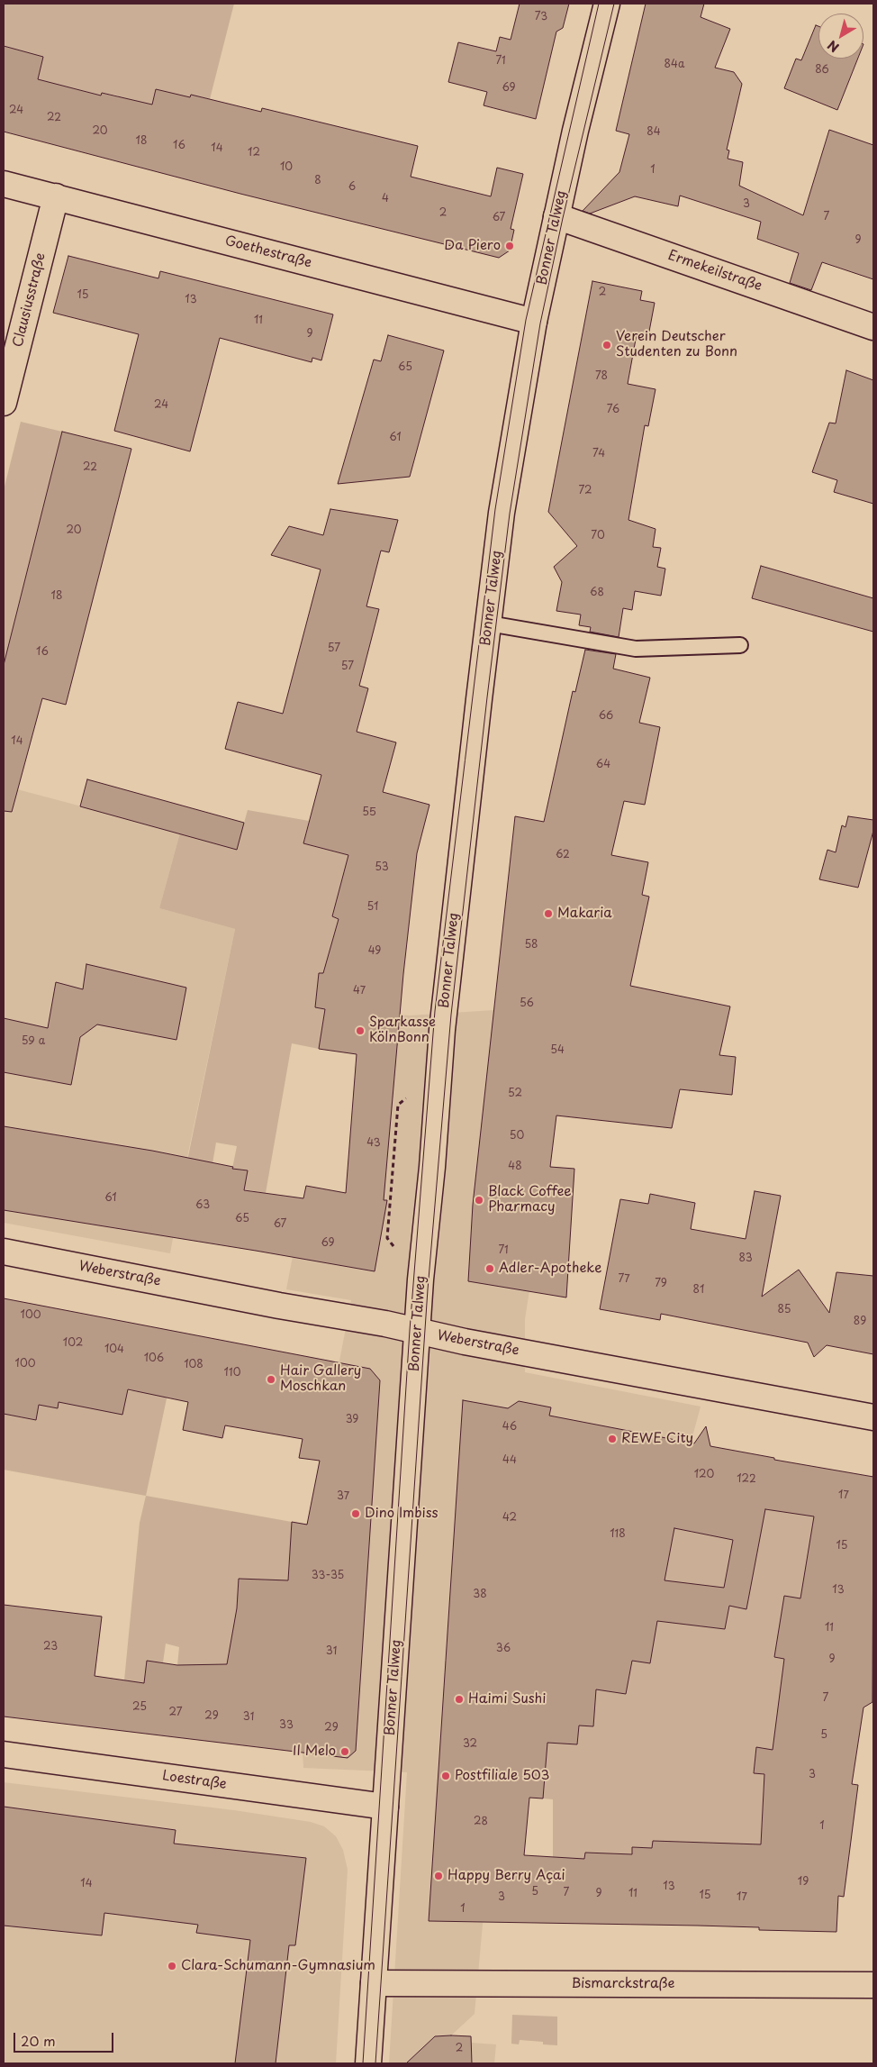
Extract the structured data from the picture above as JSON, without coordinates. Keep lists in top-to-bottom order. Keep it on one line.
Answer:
{"streets":{"street":["Bonner Talweg","Goethestraße","Ermekeilstraße","Clausiusstraße","Weberstraße","Loestraße","Bismarckstraße"]},"crossings":[["Bonner Talweg","Goethestraße"],["Bonner Talweg","Ermekeilstraße"],["Bonner Talweg","Weberstraße"],["Bonner Talweg","Loestraße"],["Bonner Talweg","Bismarckstraße"],["Goethestraße","Clausiusstraße"]],"places":["Da Piero","Verein Deutscher Studenten zu Bonn","Makaria","Sparkasse KölnBonn","Black Coffee Pharmacy","Adler-Apotheke","Hair Gallery Moschkan","REWE City","Dino Imbiss","Haimi Sushi","Il Melo","Postfiliale 503","Happy Berry Açai","Clara-Schumann-Gymnasium"],"house_numbers":["73","71","84a","86","69","24","22","20","84","18","16","14","12","10","1","8","6","4","3","2","7","67","9","2","15","13","11","9","65","78","24","76","61","74","22","72","20","70","68","18","57","16","57","66","14","64","55","62","53","51","58","49","47","56","59 a","54","52","50","43","48","61","63","65","67","69","71","83","77","79","81","85","100","89","102","104","106","100","108","110","39","46","44","120","122","17","37","42","118","15","33-35","13","38","11","23","36","31","9","7","25","27","29","31","33","29","5","32","3","28","1","19","14","13","5","7","9","11","15","3","17","1","2"],"scale_bar":"20 m","north":"bottom left"}
